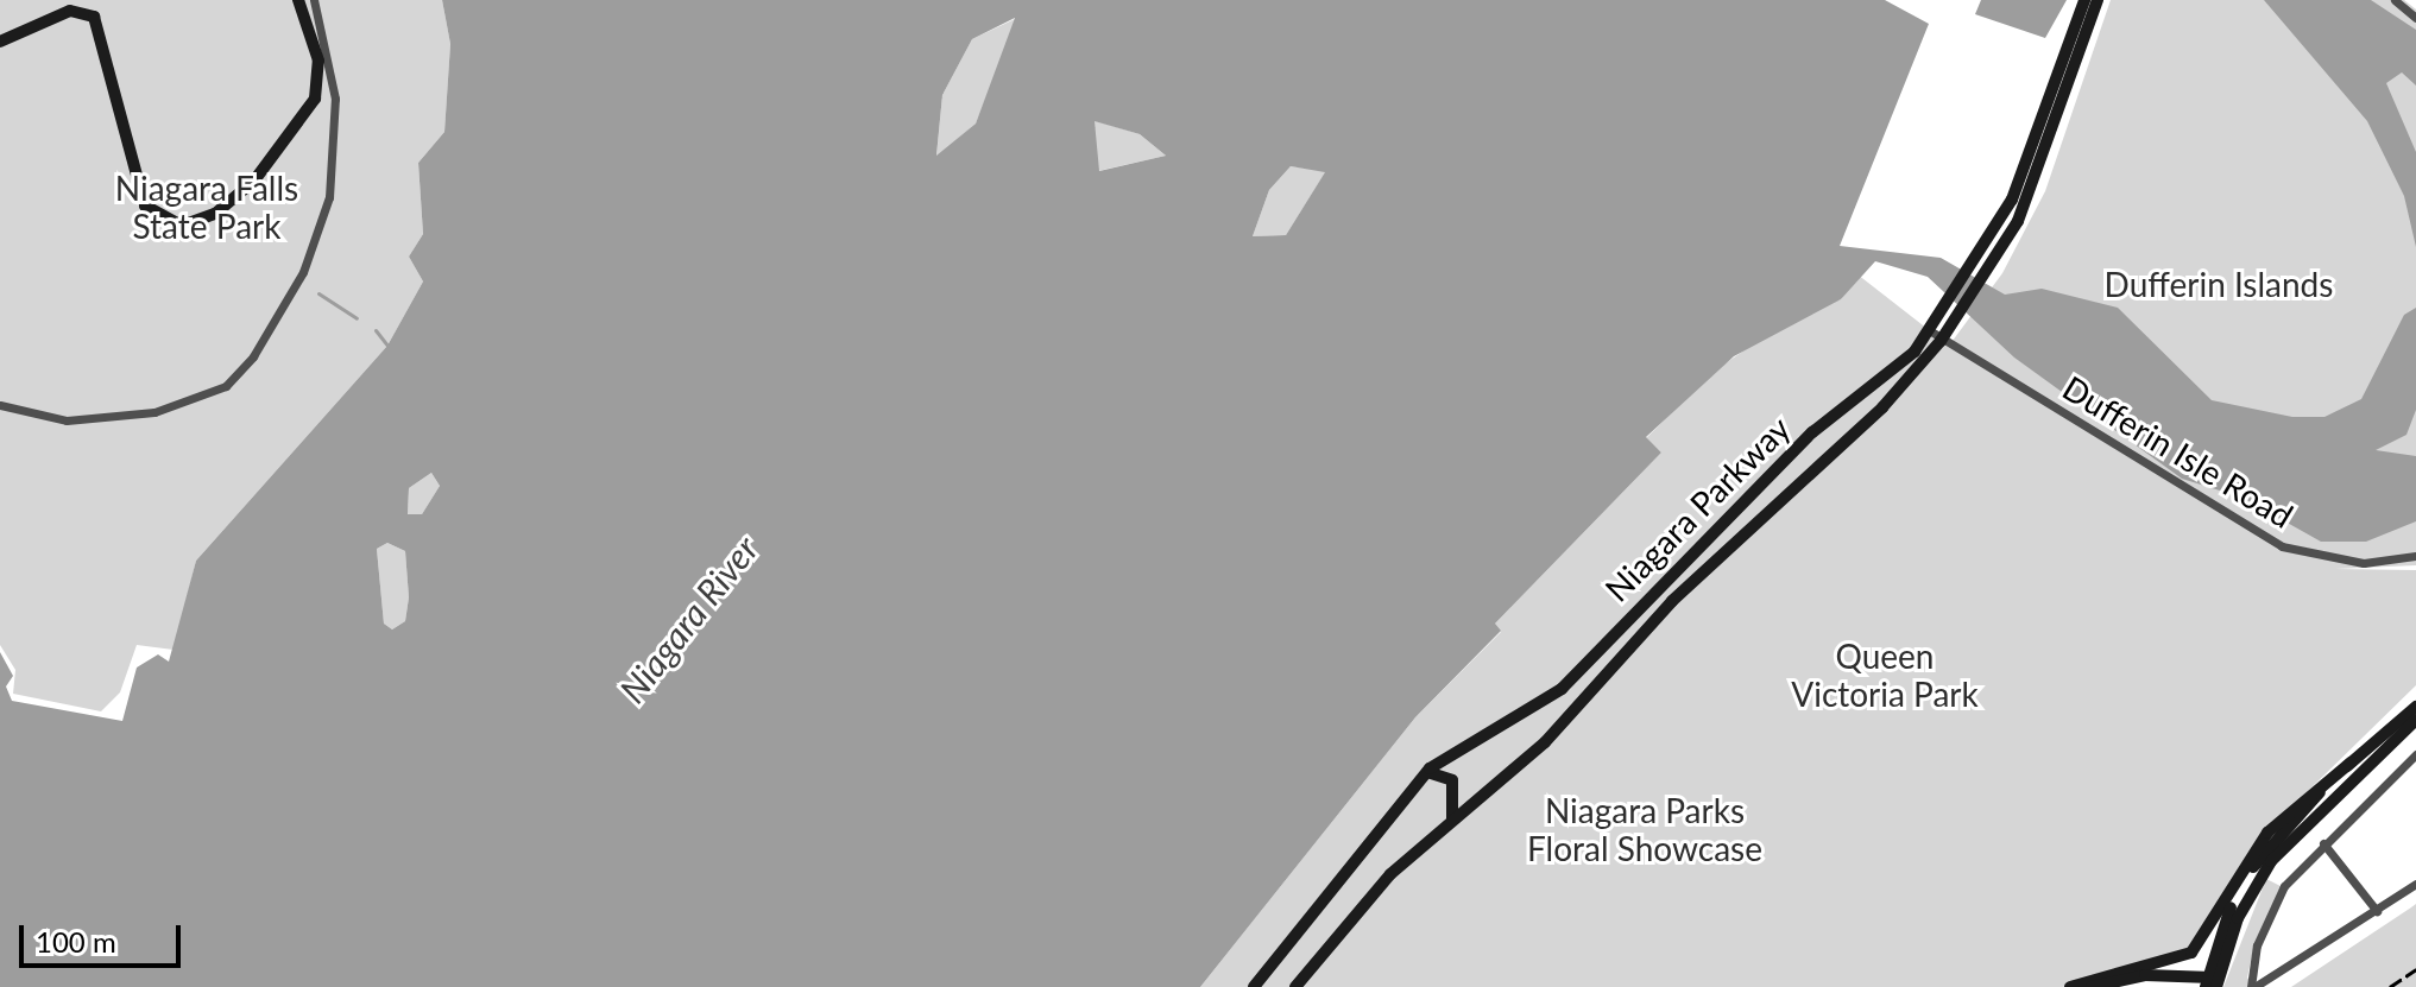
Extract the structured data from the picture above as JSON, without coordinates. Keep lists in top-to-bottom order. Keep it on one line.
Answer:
{"streets":{"main road":["Niagara Parkway"],"street":["Dufferin Isle Road"]},"crossings":[["Dufferin Isle Road","Niagara Parkway"]],"water":["Niagara River"],"parks":["Niagara Falls State Park","Dufferin Islands","Queen Victoria Park","Niagara Parks Floral Showcase"],"scale_bar":"100 m"}
